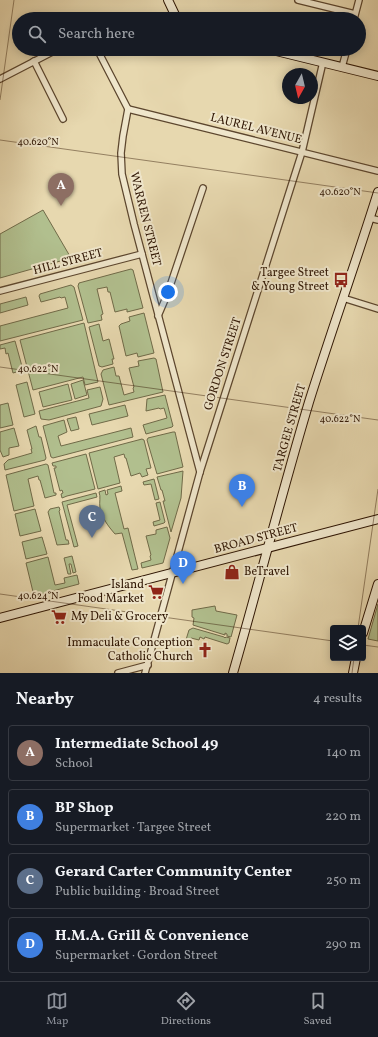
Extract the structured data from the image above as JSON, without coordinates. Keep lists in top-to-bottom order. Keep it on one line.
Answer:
{"streets":{"main road":["TARGEE STREET","BROAD STREET"],"street":["LAUREL AVENUE","WARREN STREET","HILL STREET","GORDON STREET"]},"crossings":[["LAUREL AVENUE","WARREN STREET"],["LAUREL AVENUE","GORDON STREET"],["WARREN STREET","HILL STREET"],["WARREN STREET","GORDON STREET"],["GORDON STREET","BROAD STREET"],["TARGEE STREET","BROAD STREET"]],"places":{"bus stop":["Targee Street & Young Street"],"shop":["BeTravel"],"supermarket":["Island Food Market","My Deli & Grocery"],"church":["Immaculate Conception Catholic Church"]},"north":"bottom","page":{"search":"Search here","pins":["A","B","C","D"],"heading":["Nearby","4 results"],"list":[{"mark":"A","name":"Intermediate School 49","note":"School","value":"140 m"},{"mark":"B","name":"BP Shop","note":"Supermarket · Targee Street","value":"220 m"},{"mark":"C","name":"Gerard Carter Community Center","note":"Public building · Broad Street","value":"250 m"},{"mark":"D","name":"H.M.A. Grill & Convenience","note":"Supermarket · Gordon Street","value":"290 m"}],"nav":["Map","Directions","Saved"]},"coordinates":["40.620°N","40.622°N","40.624°N"]}
